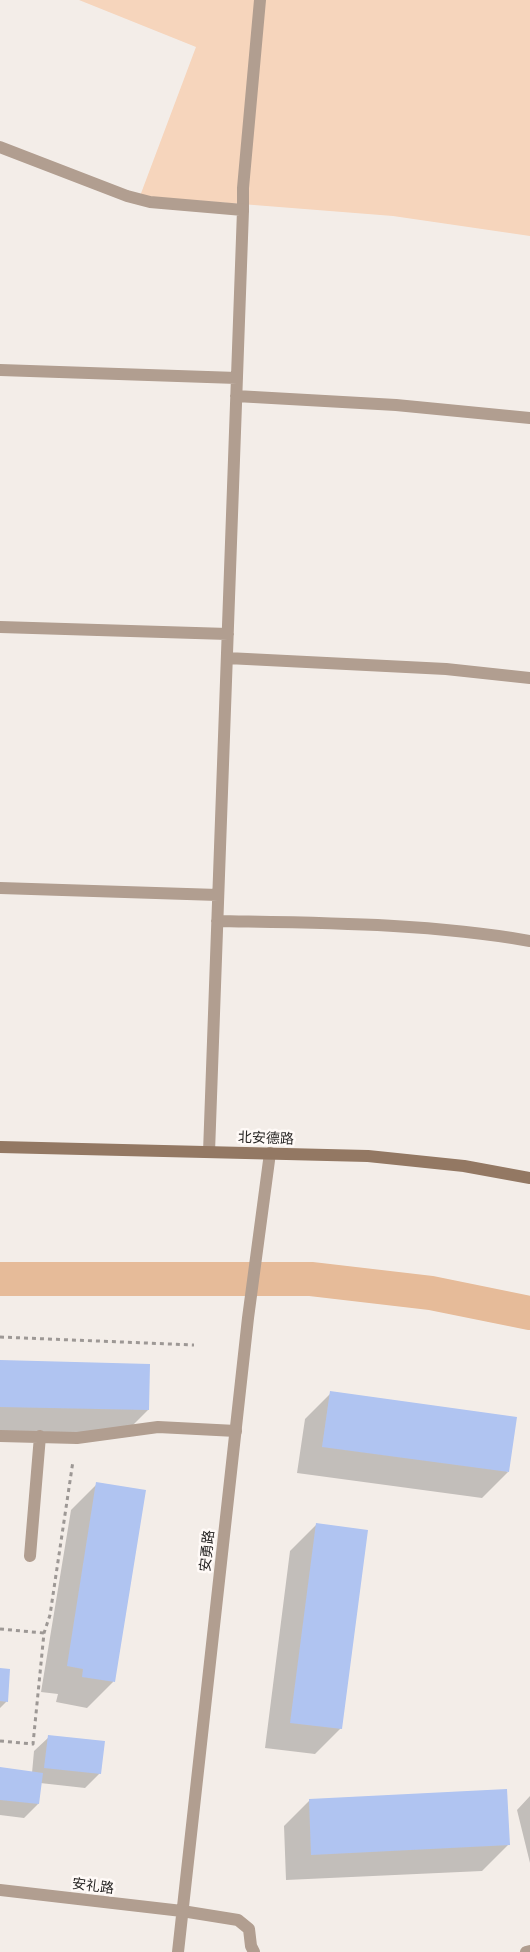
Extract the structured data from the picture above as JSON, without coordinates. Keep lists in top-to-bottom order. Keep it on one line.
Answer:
{"streets":{"street":["北安德路","安勇路","安礼路"]},"crossings":[["北安德路","安勇路"],["安勇路","安礼路"]]}
